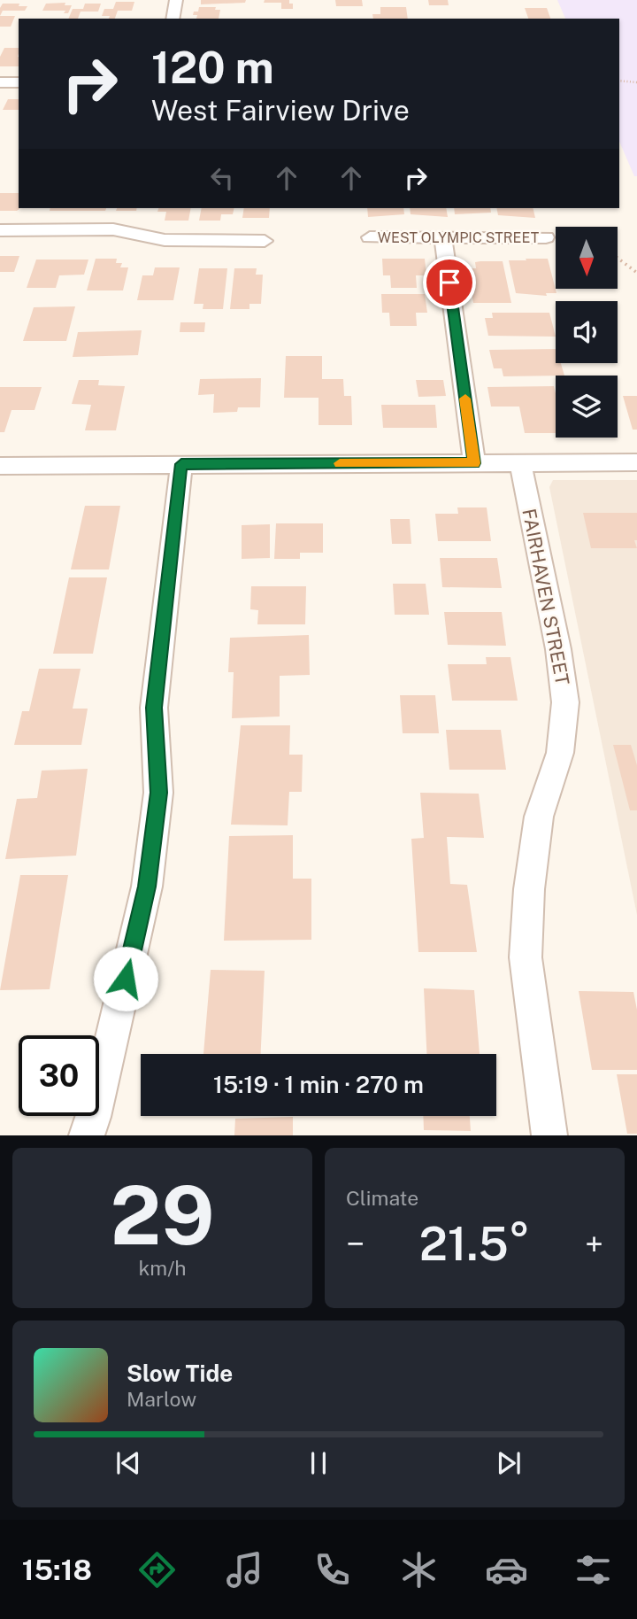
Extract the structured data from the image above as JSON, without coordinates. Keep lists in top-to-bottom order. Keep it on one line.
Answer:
{"streets":{"street":["WEST OLYMPIC STREET","FAIRHAVEN STREET"]},"north":"bottom","page":{"turn":["120 m","West Fairview Drive"],"limit":"30","trip":"15:19 · 1 min · 270 m","tile":[["29","km/h"],"Climate"],"heat":["−","21.5°","+"],"song":["Slow Tide","Marlow"],"tabs":"15:18"}}
